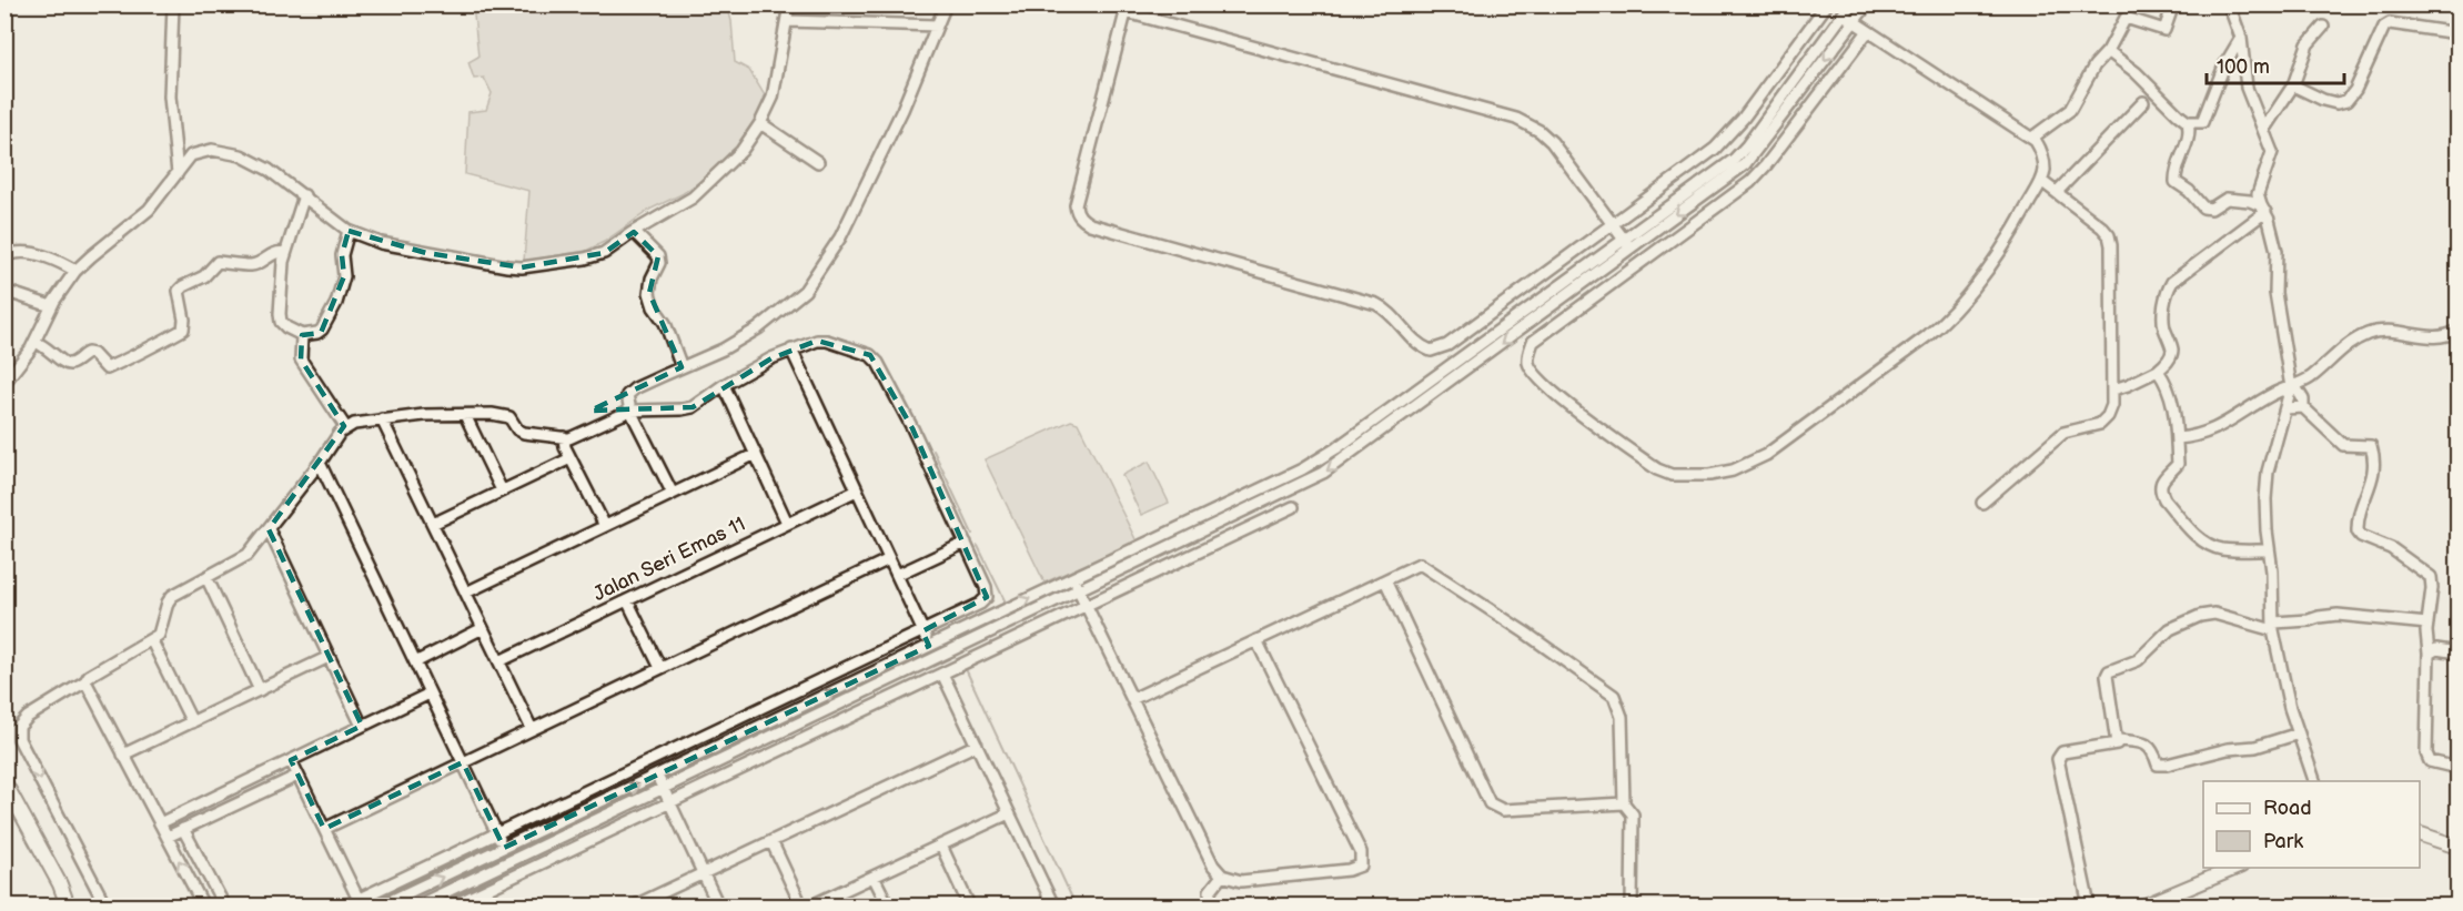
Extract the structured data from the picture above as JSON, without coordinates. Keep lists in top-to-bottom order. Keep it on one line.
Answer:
{"streets":{"street":["Jalan Seri Emas 11"]},"legend":["Road","Park"],"scale_bar":"100 m"}
